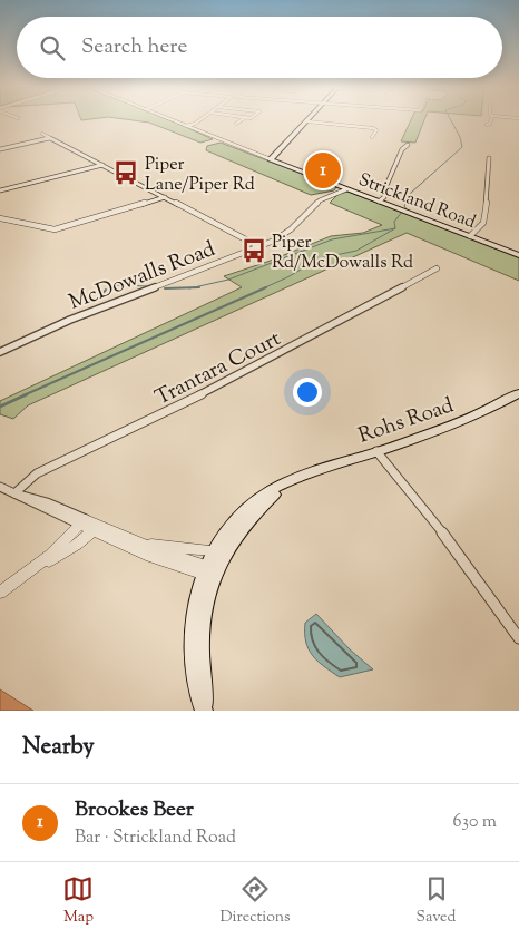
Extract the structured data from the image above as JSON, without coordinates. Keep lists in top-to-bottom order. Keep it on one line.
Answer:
{"streets":{"main road":["Strickland Road","Rohs Road"],"street":["McDowalls Road","Trantara Court"]},"crossings":[["Strickland Road","McDowalls Road"]],"places":{"bus stop":["Piper Lane/Piper Rd","Piper Rd/McDowalls Rd"]},"page":{"search":"Search here","pins":"1","heading":"Nearby","list":[{"mark":"1","name":"Brookes Beer","note":"Bar · Strickland Road","value":"630 m"}],"nav":["Map","Directions","Saved"]}}
